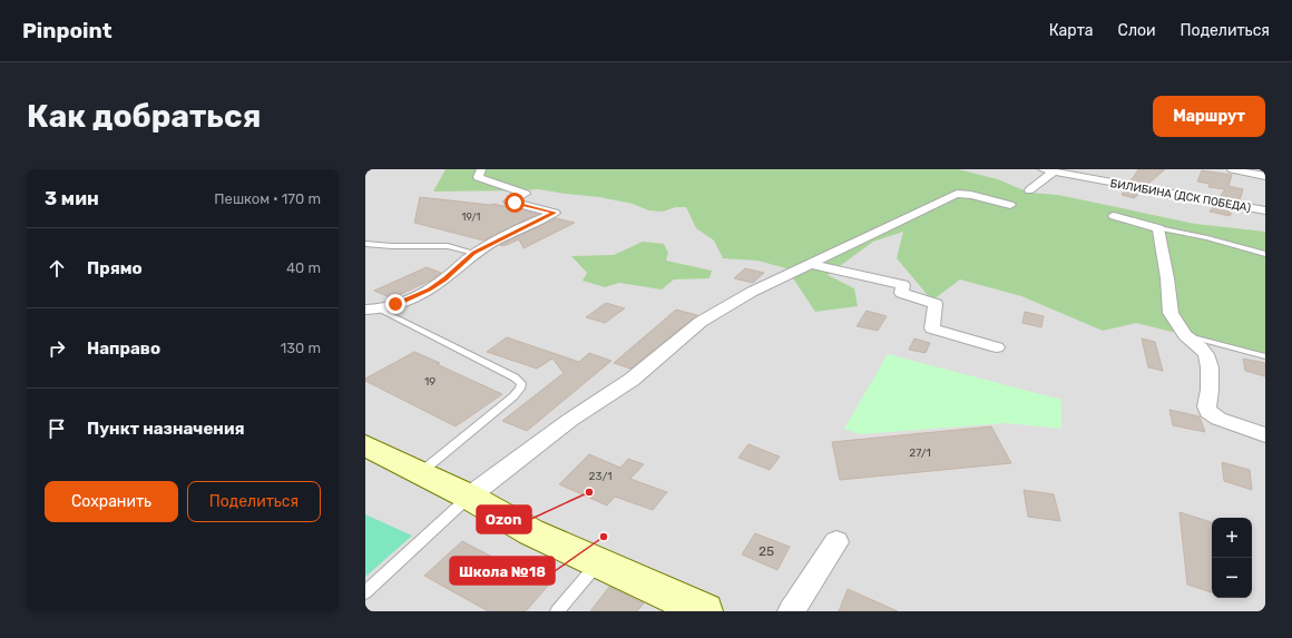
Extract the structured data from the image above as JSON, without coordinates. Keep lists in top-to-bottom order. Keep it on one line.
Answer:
{"streets":{"street":["БИЛИБИНА (ДСК ПОБЕДА)"]},"places":["Ozon","Школа №18"],"house_numbers":["19/1","19","27/1","23/1","25"],"page":{"header":"Pinpoint","nav":["Карта","Слои","Поделиться"],"buttons":["Маршрут",["Сохранить","Поделиться"]],"title":"Как добраться","heading":["3 мин","Пешком · 170 m"],"list":[["Прямо","40 m"],["Направо","130 m"],"Пункт назначения"],"map_buttons":["+","−"]}}
